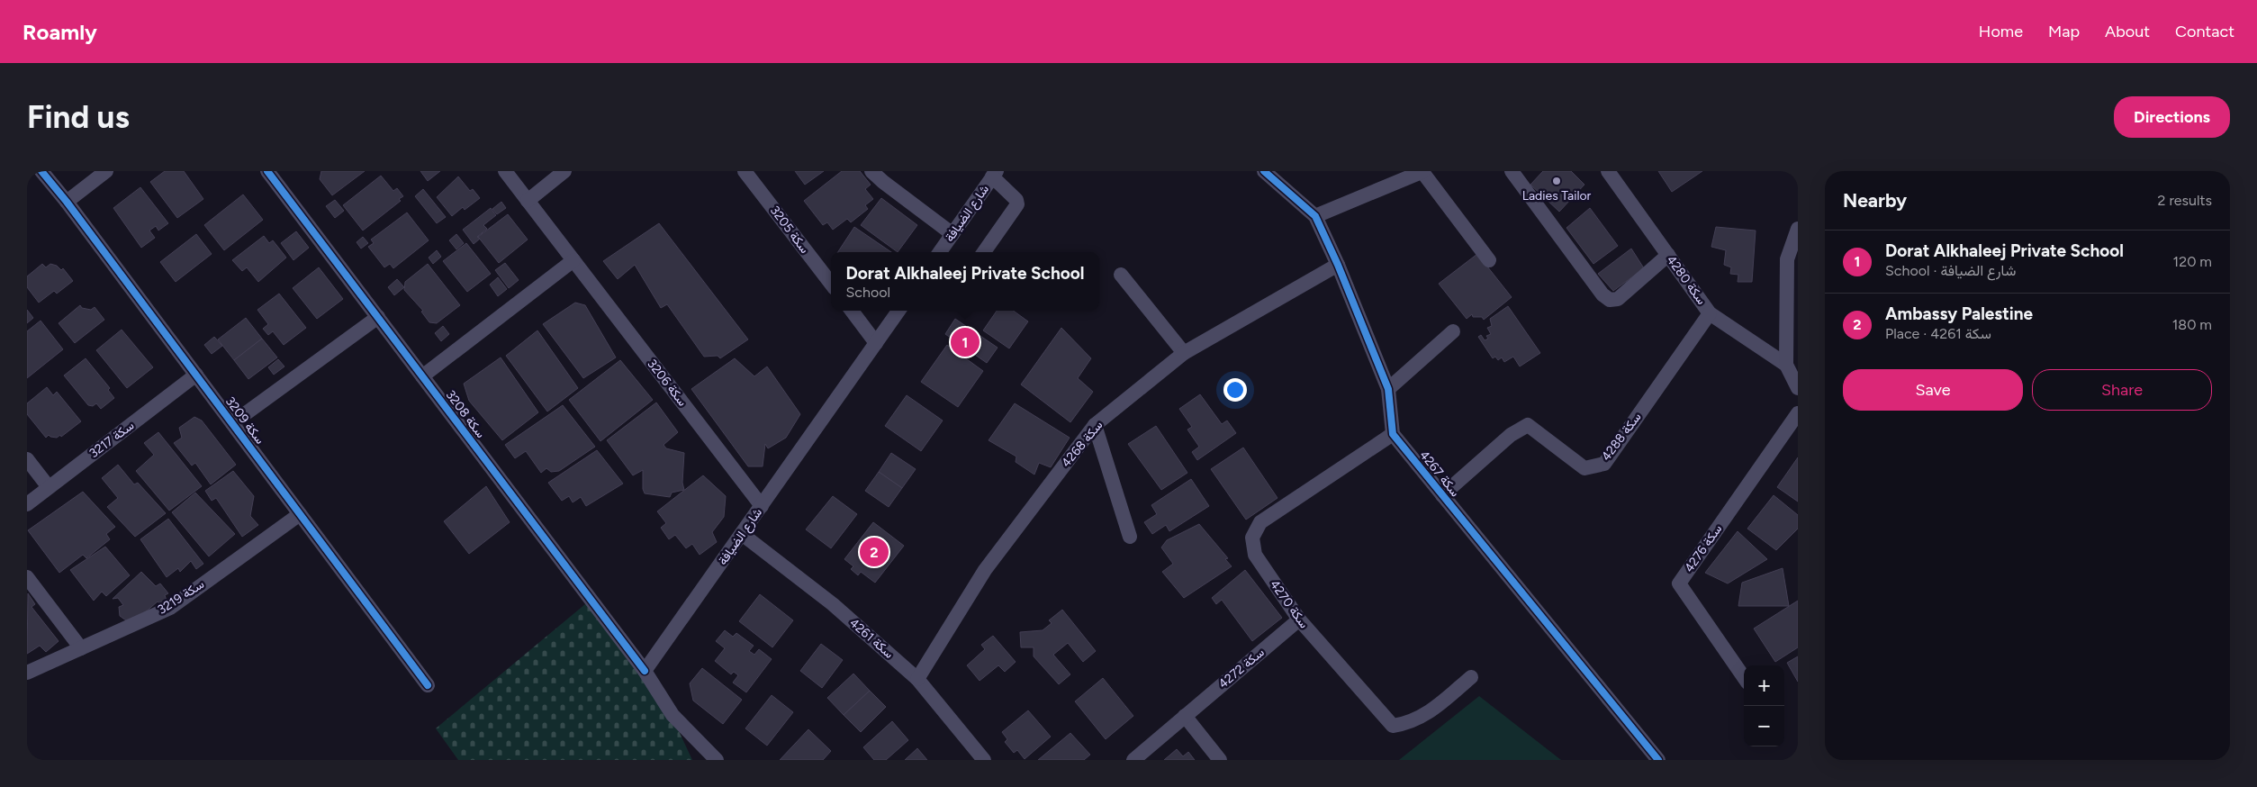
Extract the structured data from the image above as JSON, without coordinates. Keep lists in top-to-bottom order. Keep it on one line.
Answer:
{"streets":{"street":["شارع الضيافة","سكة 3205","سكة 4280","سكة 3206","سكة 3208","سكة 3209","سكة 4288","سكة 3217","سكة 4268","سكة 4267","سكة 4276","سكة 3219","سكة 4270","سكة 4261","سكة 4272"]},"crossings":[["شارع الضيافة","سكة 3206"],["شارع الضيافة","سكة 3208"],["شارع الضيافة","سكة 4261"],["سكة 4280","سكة 4288"],["سكة 3209","سكة 3217"],["سكة 3209","سكة 3219"],["سكة 4288","سكة 4267"],["سكة 4268","سكة 4261"],["سكة 4267","سكة 4270"],["سكة 4270","سكة 4272"]],"places":["Ladies Tailor"],"page":{"header":"Roamly","nav":["Home","Map","About","Contact"],"buttons":["Directions",["Save","Share"]],"title":"Find us","heading":["Nearby","2 results"],"list":[{"mark":"1","name":"Dorat Alkhaleej Private School","note":"School · شارع الضيافة","value":"120 m"},{"mark":"2","name":"Ambassy Palestine","note":"Place · سكة 4261","value":"180 m"}],"popup":["Dorat Alkhaleej Private School","School"],"pins":["1","2"],"map_buttons":["+","−"]}}
